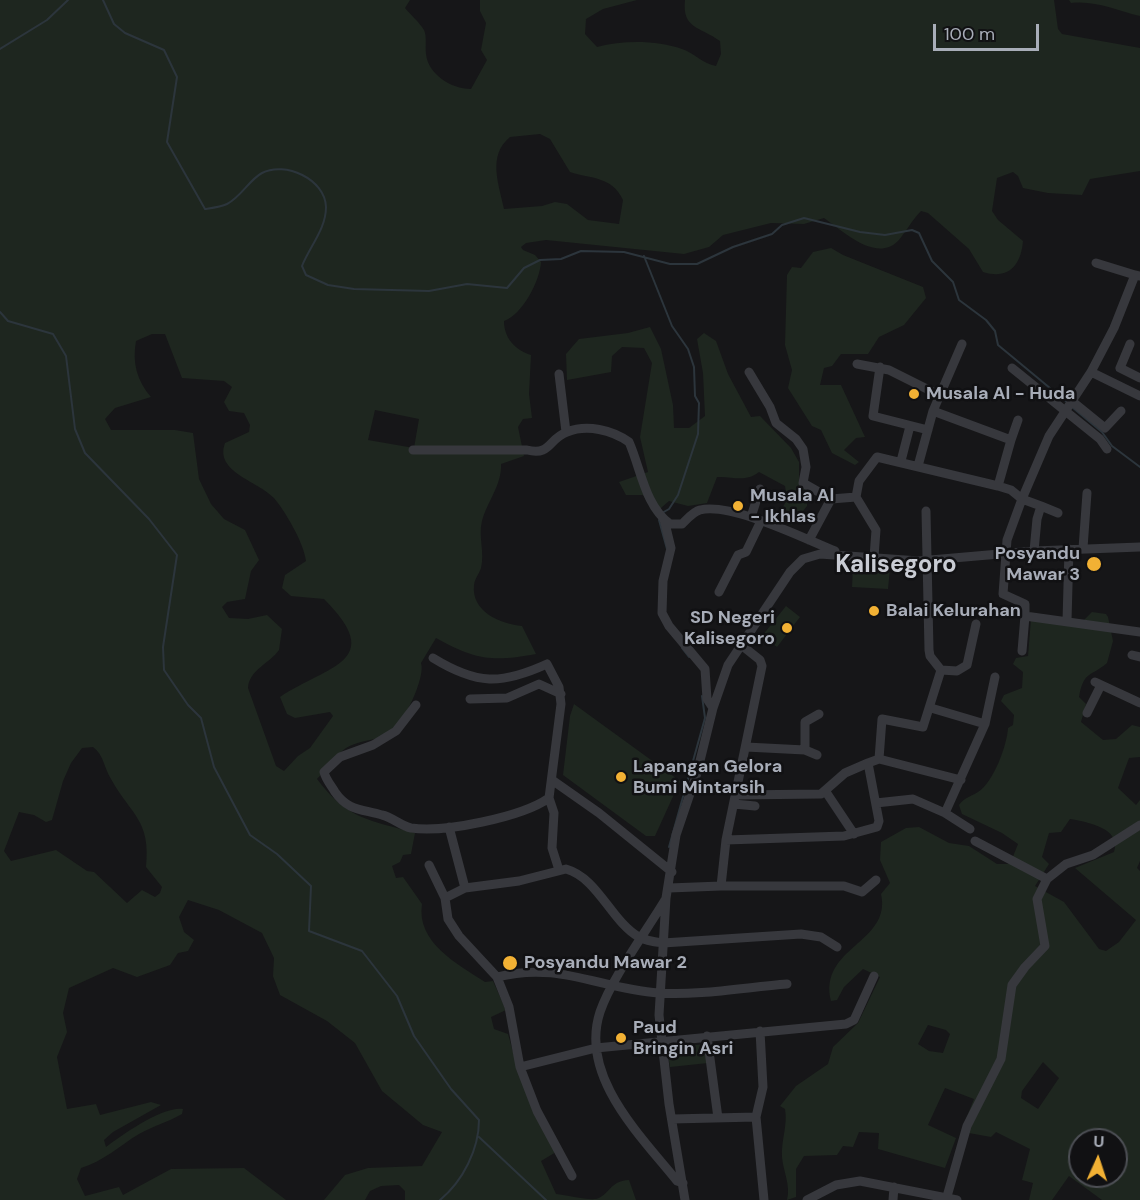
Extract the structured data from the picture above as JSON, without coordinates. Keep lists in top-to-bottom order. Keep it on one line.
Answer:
{"districts":["Kalisegoro"],"places":["Musala Al - Huda","Musala Al - Ikhlas","Posyandu Mawar 3","Balai Kelurahan","SD Negeri Kalisegoro","Lapangan Gelora Bumi Mintarsih","Posyandu Mawar 2","Paud Bringin Asri"],"scale_bar":"100 m","north":"top"}
